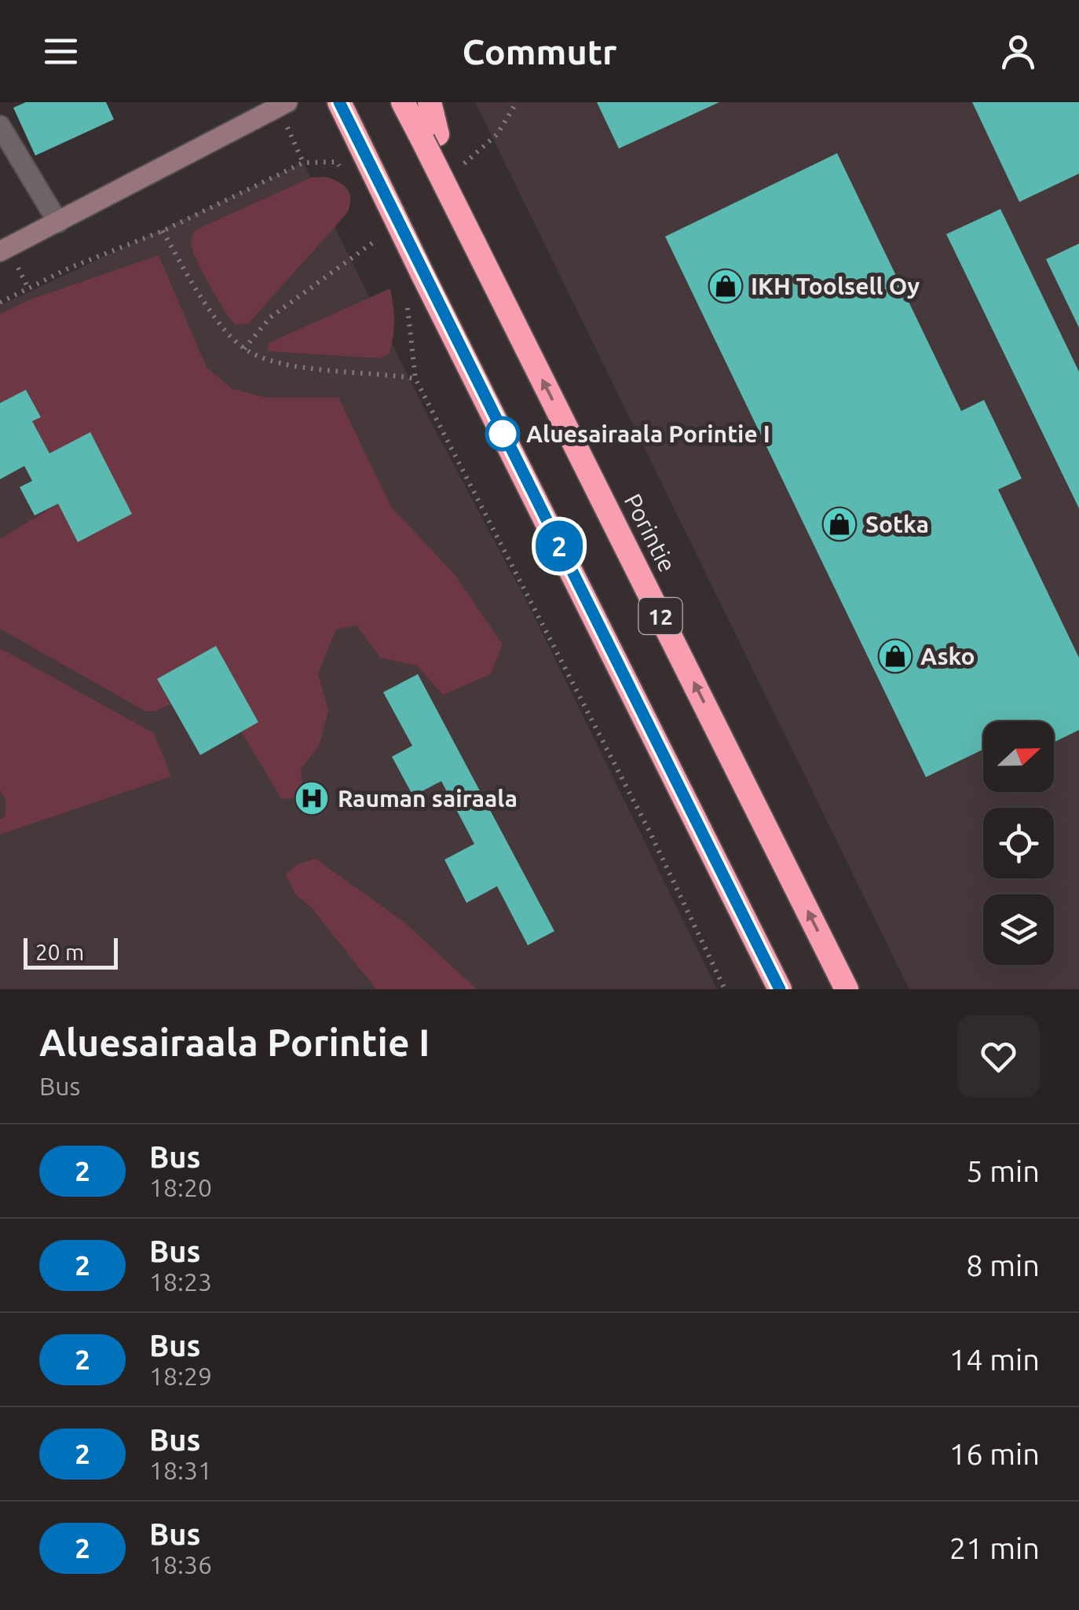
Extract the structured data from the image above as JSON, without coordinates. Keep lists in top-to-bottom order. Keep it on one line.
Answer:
{"streets":{"highway":["Porintie","12"]},"crossings":[["Porintie","12"]],"places":{"shop":["IKH Toolsell Oy","Sotka","Asko"],"other":["Aluesairaala Porintie I"],"hospital":["Rauman sairaala"]},"lines":["bus line 2"],"scale_bar":"20 m","north":"right","page":{"header":"Commutr","on_map":"2","scale":"20 m","heading":["Aluesairaala Porintie I","Bus"],"list":[{"mark":"2","name":"Bus","note":"18:20","value":"5 min"},{"mark":"2","name":"Bus","note":"18:23","value":"8 min"},{"mark":"2","name":"Bus","note":"18:29","value":"14 min"},{"mark":"2","name":"Bus","note":"18:31","value":"16 min"},{"mark":"2","name":"Bus","note":"18:36","value":"21 min"}]}}
